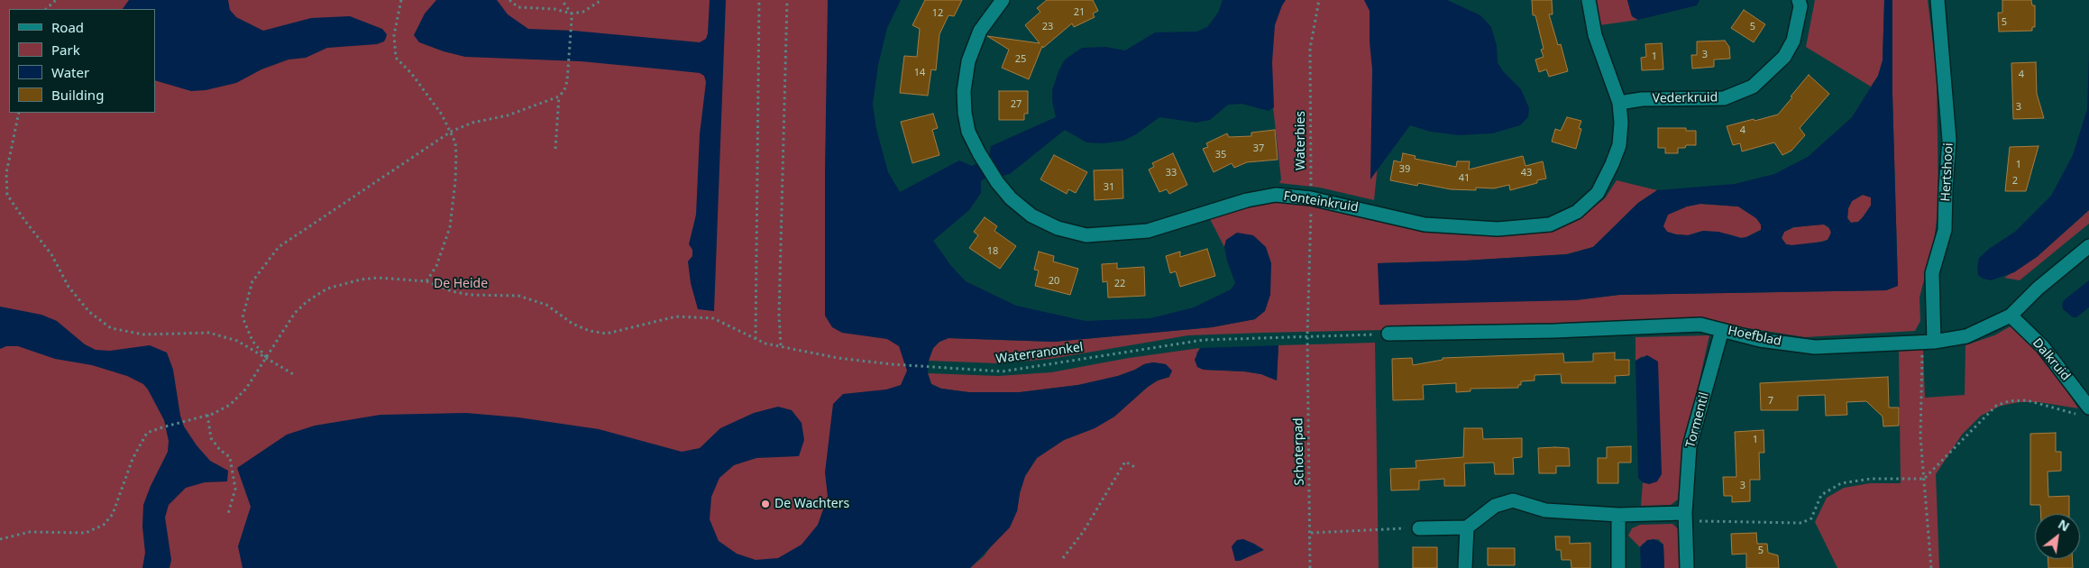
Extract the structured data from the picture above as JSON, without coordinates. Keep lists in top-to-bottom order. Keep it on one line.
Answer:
{"streets":{"street":["Vederkruid","Hertshooi","Fonteinkruid","Hoefblad","Dalkruid","Tormentil"],"path":["Waterbies","Waterranonkel","Schoterpad"]},"crossings":[["Vederkruid","Fonteinkruid"],["Waterbies","Fonteinkruid"],["Waterbies","Waterranonkel"],["Waterbies","Schoterpad"],["Hertshooi","Hoefblad"],["Hoefblad","Dalkruid"],["Hoefblad","Tormentil"],["Waterranonkel","Schoterpad"]],"parks":["De Heide"],"places":["De Wachters"],"house_numbers":["21","12","5","23","5","3","1","25","14","4","27","3","4","37","35","1","39","33","43","41","2","31","18","20","22","7","1","3","5"],"legend":["Road","Park","Water","Building"],"north":"top right"}
